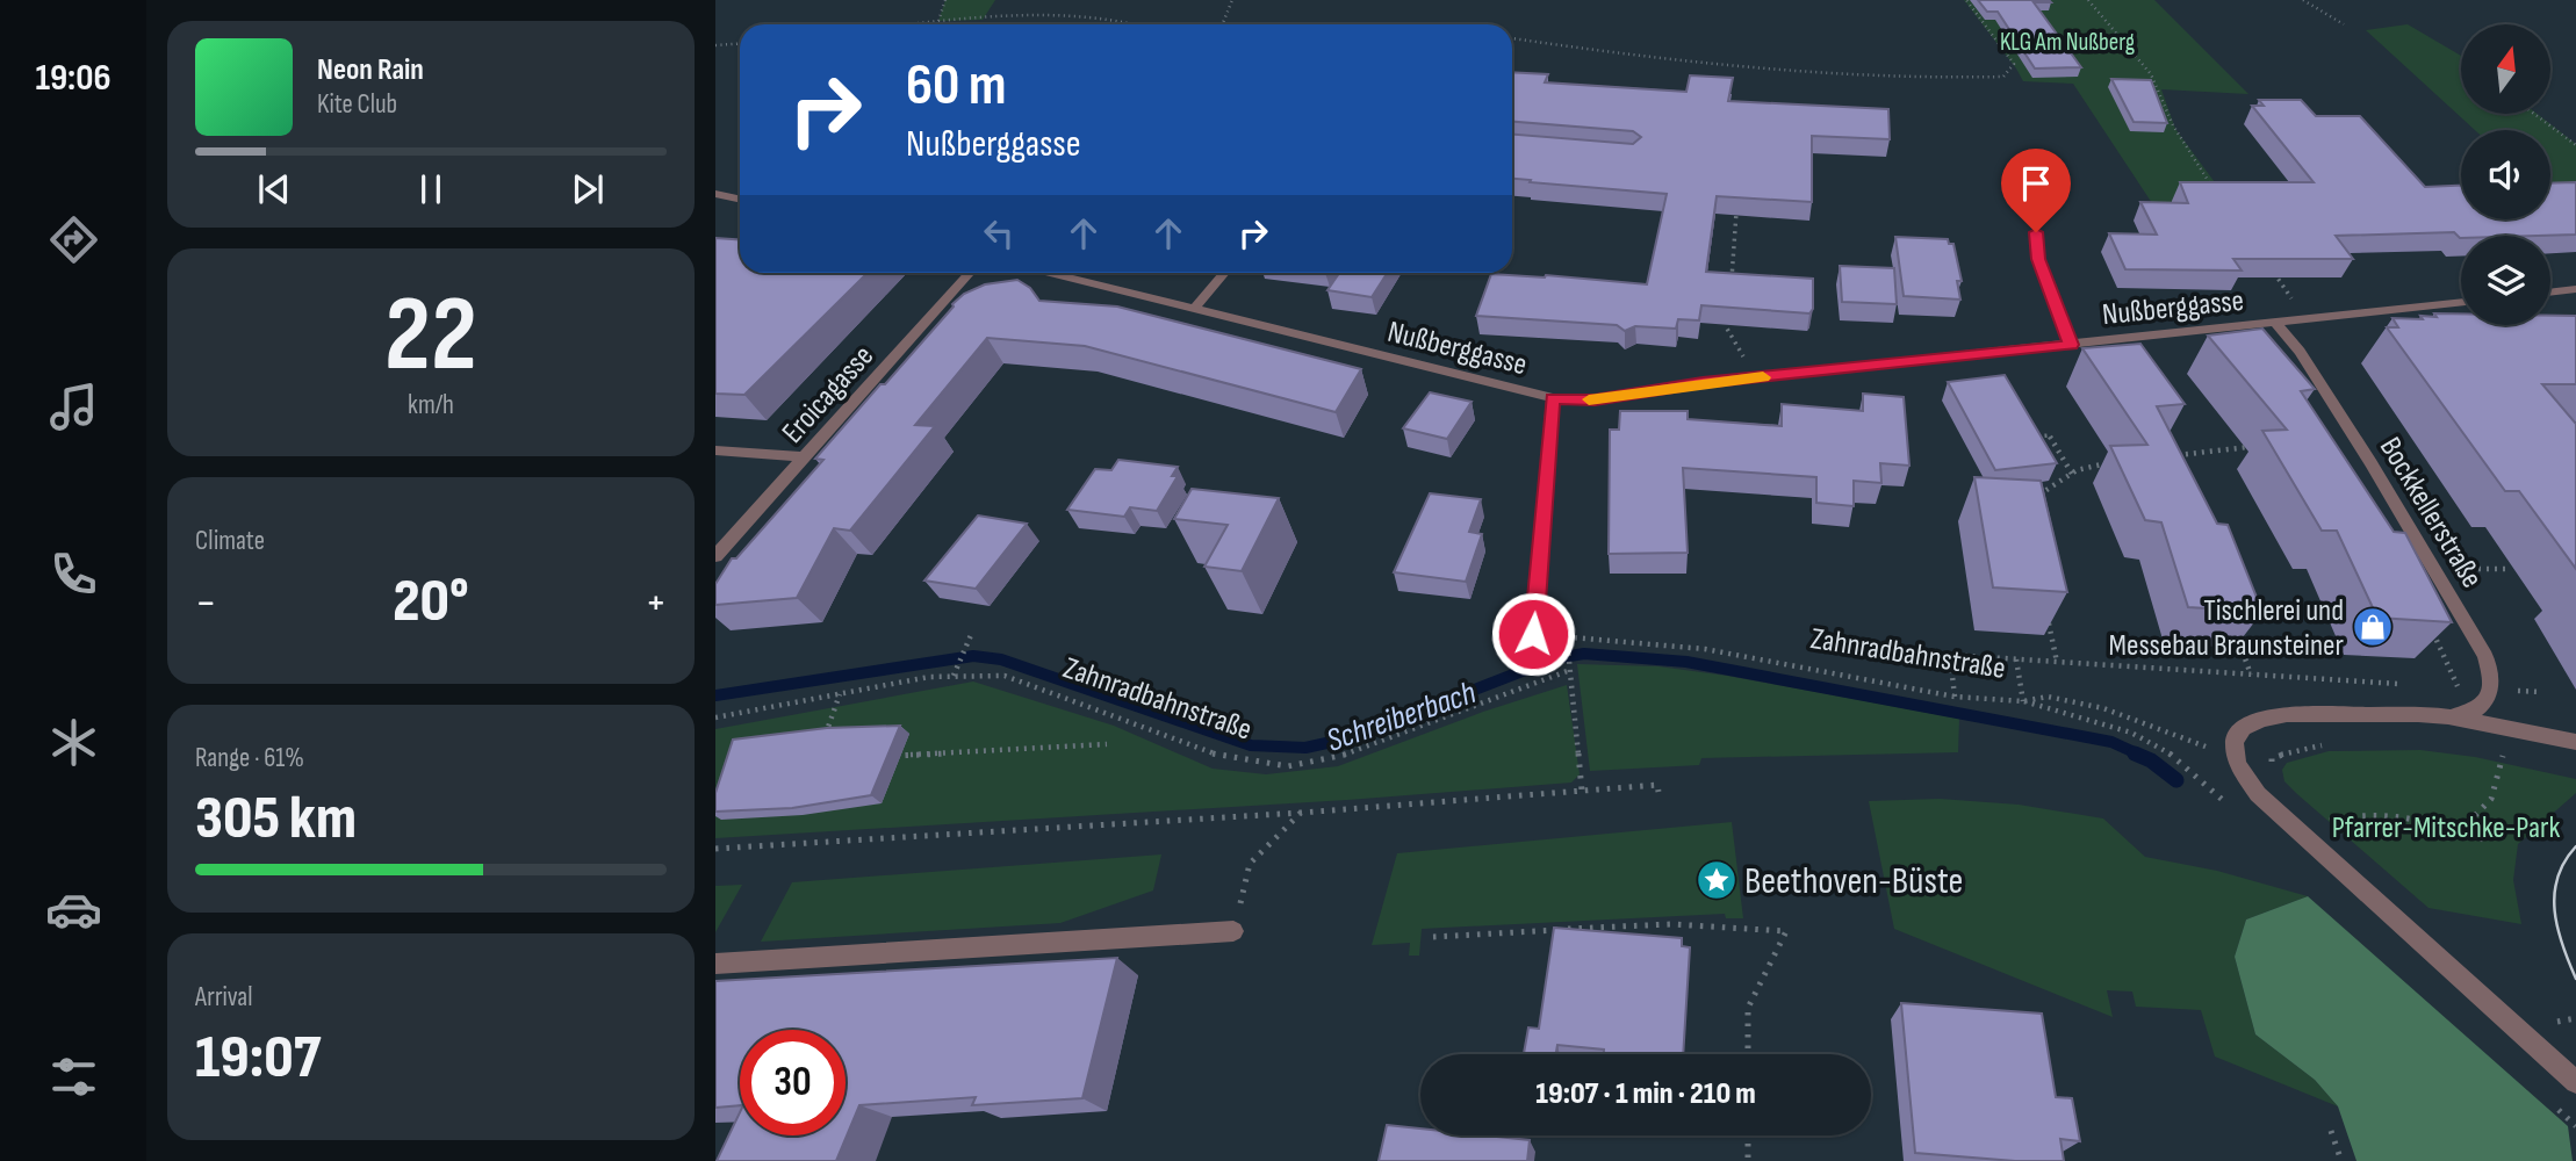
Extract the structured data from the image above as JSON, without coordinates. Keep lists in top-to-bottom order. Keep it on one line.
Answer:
{"streets":{"street":["Nußberggasse","Eroicagasse","Bockkellerstraße"],"path":["Zahnradbahnstraße"]},"crossings":[["Nußberggasse","Bockkellerstraße"]],"water":["Schreiberbach"],"parks":["KLG Am Nußberg","Pfarrer-Mitschke-Park"],"places":{"shop":["Tischlerei und Messebau Braunsteiner"],"place":["Beethoven-Büste"]},"north":"top","page":{"tabs":"19:06","turn":["60 m","Nußberggasse"],"song":["Neon Rain","Kite Club"],"tile":[["22","km/h"],"Climate",["Range · 61%","305 km"],["Arrival","19:07"]],"heat":["−","20°","+"],"limit":"30","trip":"19:07 · 1 min · 210 m"}}
